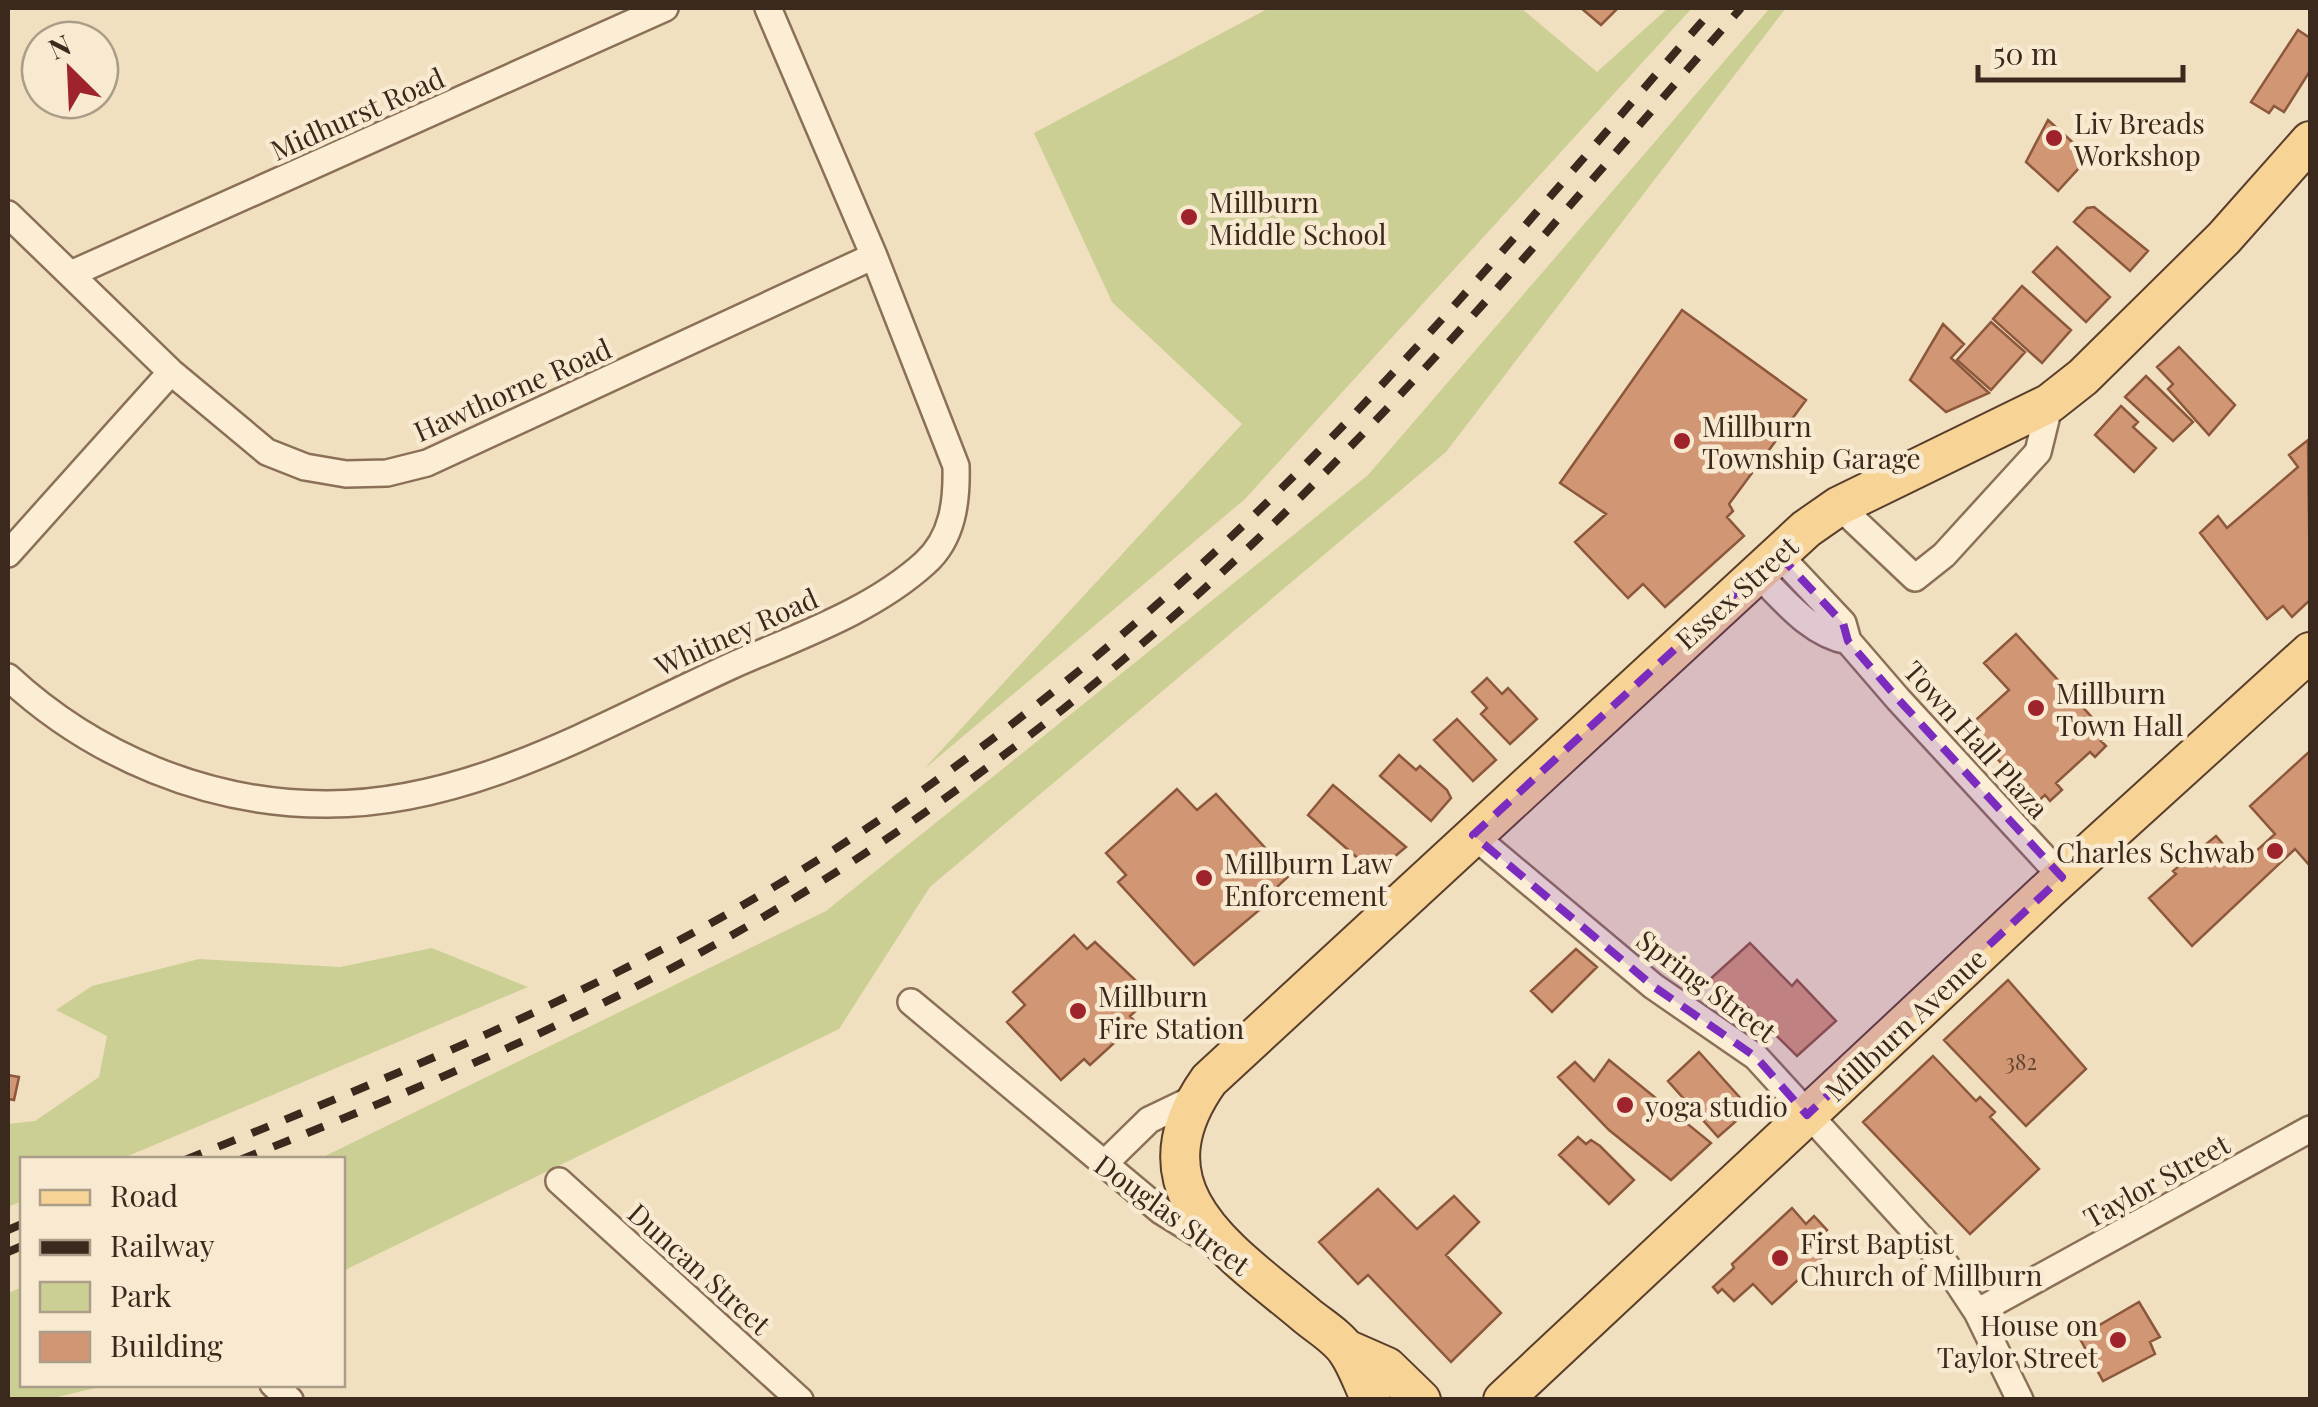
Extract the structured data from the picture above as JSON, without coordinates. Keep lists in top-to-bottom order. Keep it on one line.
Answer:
{"streets":{"main road":["Essex Street","Millburn Avenue","Douglas Street"],"street":["Midhurst Road","Hawthorne Road","Whitney Road","Town Hall Plaza","Spring Street","Taylor Street","Duncan Street"]},"crossings":[["Midhurst Road","Hawthorne Road"],["Hawthorne Road","Whitney Road"],["Essex Street","Town Hall Plaza"],["Essex Street","Spring Street"],["Essex Street","Douglas Street"],["Town Hall Plaza","Millburn Avenue"],["Spring Street","Millburn Avenue"],["Spring Street","Taylor Street"]],"places":["Liv Breads Workshop","Millburn Middle School","Millburn Township Garage","Millburn Town Hall","Charles Schwab","Millburn Law Enforcement","Millburn Fire Station","yoga studio","First Baptist Church of Millburn","House on Taylor Street"],"house_numbers":["382"],"legend":["Road","Railway","Park","Building"],"scale_bar":"50 m","north":"top left"}
